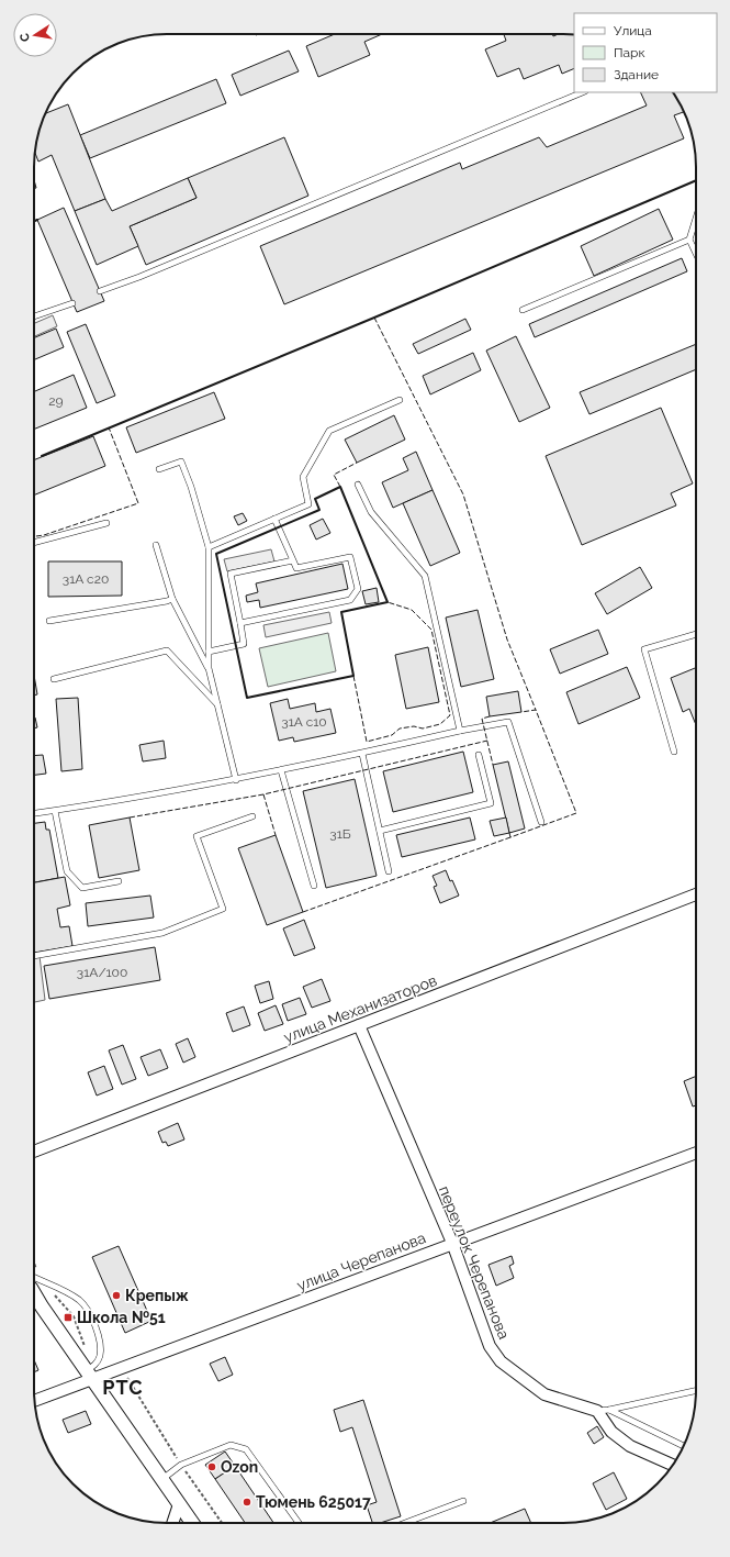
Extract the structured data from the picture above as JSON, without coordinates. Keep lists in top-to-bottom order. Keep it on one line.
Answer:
{"streets":{"street":["улица Механизаторов","улица Черепанова","переулок Черепанова"]},"crossings":[["улица Механизаторов","переулок Черепанова"],["улица Черепанова","переулок Черепанова"]],"districts":["РТС"],"places":{"other":["Крепыж","Ozon","Тюмень 625017"],"transit":["Школа №51"]},"house_numbers":["29","31А с20","31А с10","31Б","31А/100"],"legend":["Улица","Парк","Здание"],"north":"left"}
